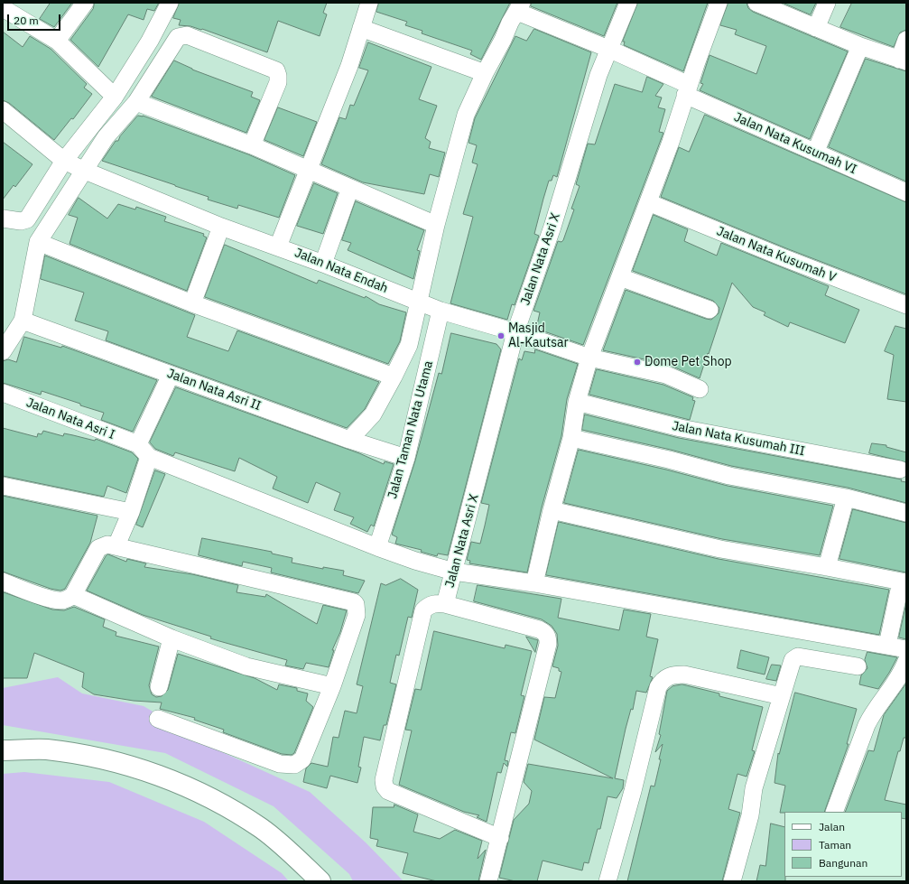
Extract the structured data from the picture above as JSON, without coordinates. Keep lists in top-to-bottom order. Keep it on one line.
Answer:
{"streets":{"street":["Jalan Nata Kusumah VI","Jalan Nata Kusumah V","Jalan Nata Asri X","Jalan Nata Endah","Jalan Nata Asri II","Jalan Nata Asri I","Jalan Taman Nata Utama","Jalan Nata Kusumah III"]},"crossings":[["Jalan Nata Kusumah VI","Jalan Nata Asri X"],["Jalan Nata Asri X","Jalan Nata Endah"],["Jalan Nata Asri X","Jalan Nata Asri I"],["Jalan Nata Endah","Jalan Taman Nata Utama"],["Jalan Nata Asri II","Jalan Taman Nata Utama"],["Jalan Nata Asri I","Jalan Taman Nata Utama"]],"places":["Masjid Al-Kautsar","Dome Pet Shop"],"legend":["Jalan","Taman","Bangunan"],"scale_bar":"20 m"}
